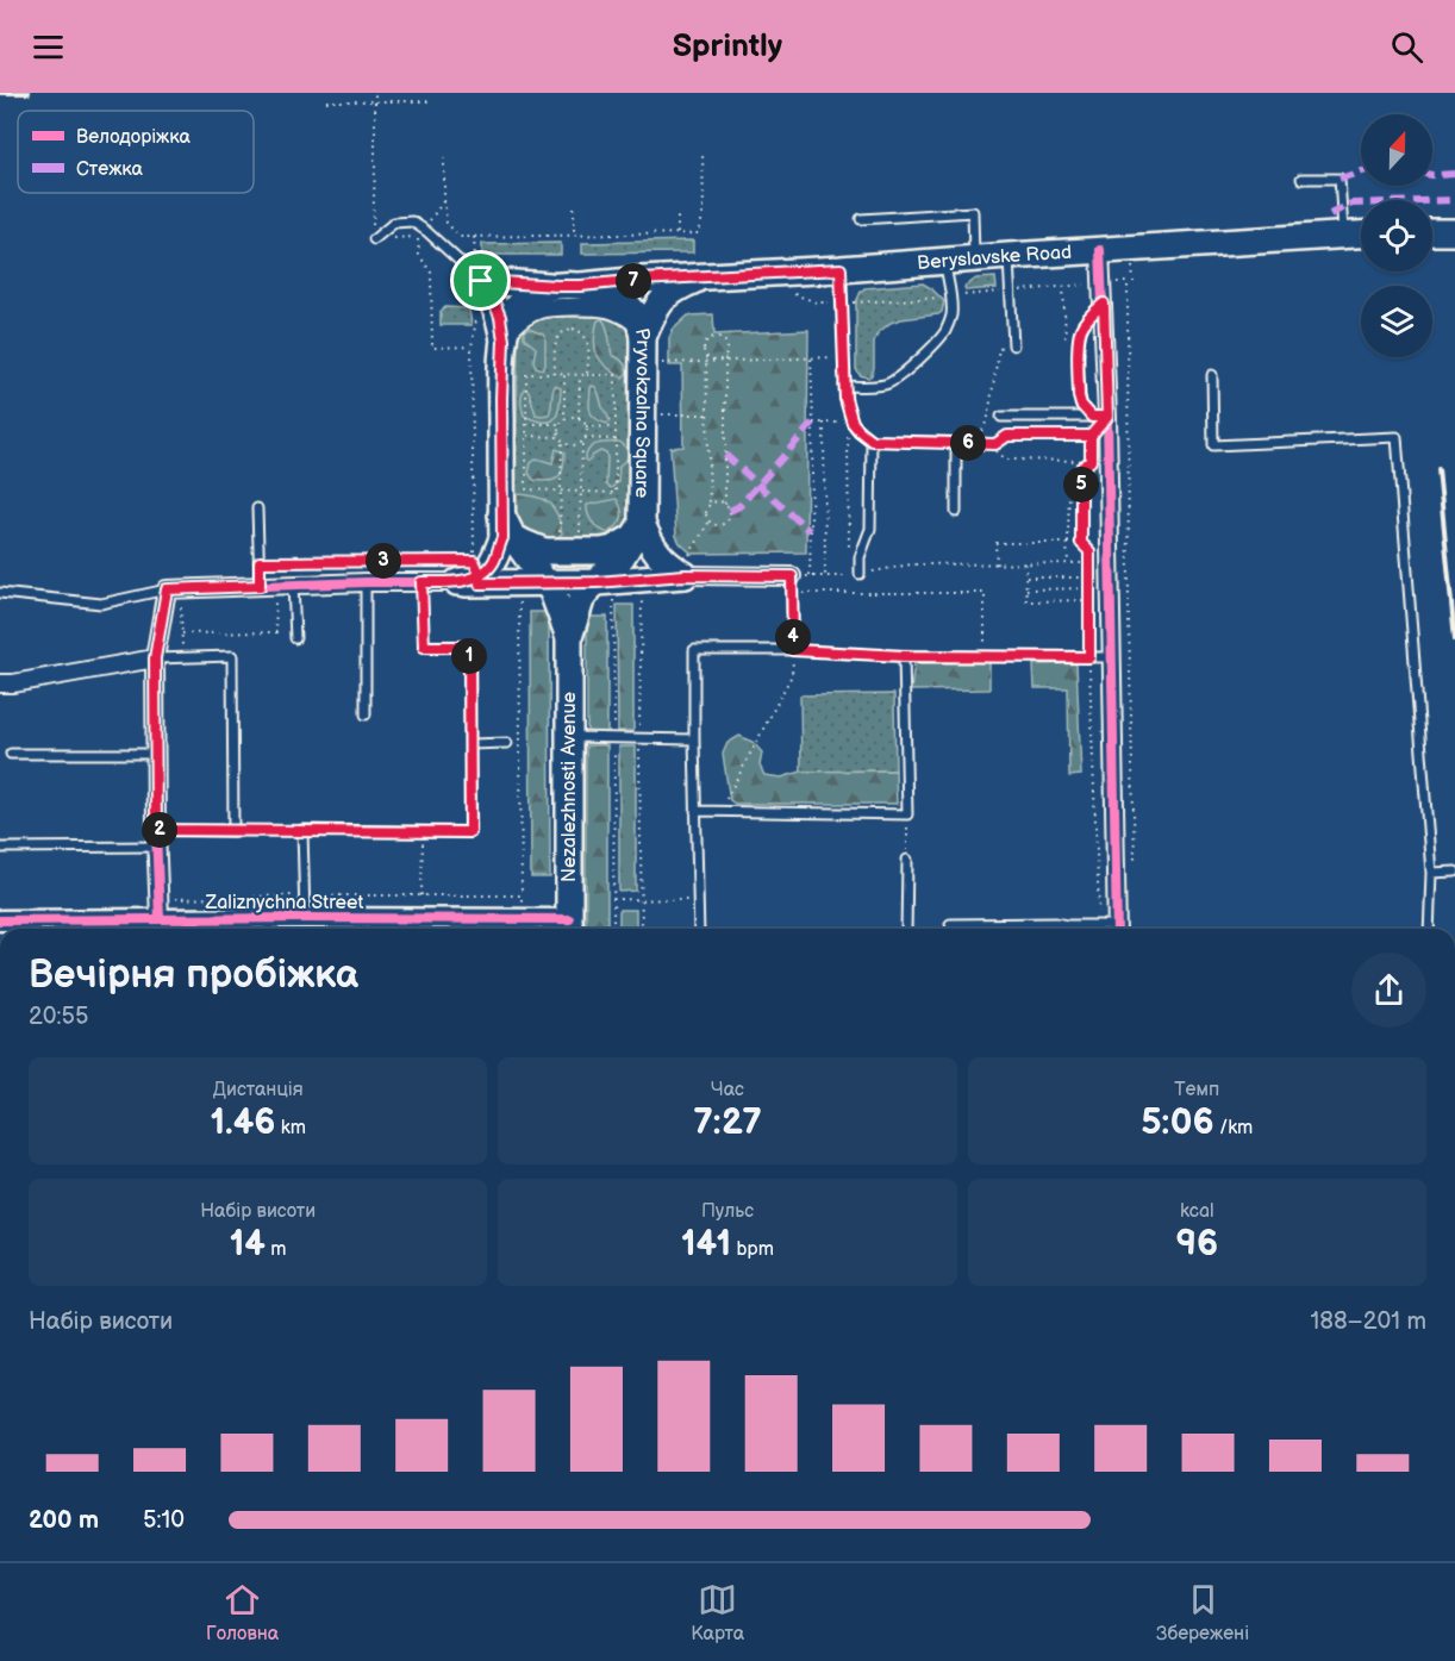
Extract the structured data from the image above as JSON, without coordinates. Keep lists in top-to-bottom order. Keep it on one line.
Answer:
{"streets":{"main road":["Beryslavske Road","Pryvokzalna Square","Nezalezhnosti Avenue"],"street":["Zaliznychna Street"]},"crossings":[["Beryslavske Road","Pryvokzalna Square"],["Pryvokzalna Square","Nezalezhnosti Avenue"],["Nezalezhnosti Avenue","Zaliznychna Street"]],"legend":["Велодоріжка","Стежка"],"north":"top","page":{"header":"Sprintly","pins":["7","6","5","3","4","1","2"],"heading":["Вечірня пробіжка","20:55"],"stats":[["Дистанція","1.46 km"],["Час","7:27"],["Темп","5:06 /km"],["Набір висоти","14 m"],["Пульс","141 bpm"],["kcal","96"]],"chart":["Набір висоти","188–201 m"],"list":[{"name":"200 m","note":"5:10"}],"tabs":["Головна","Карта","Збережені"]}}
